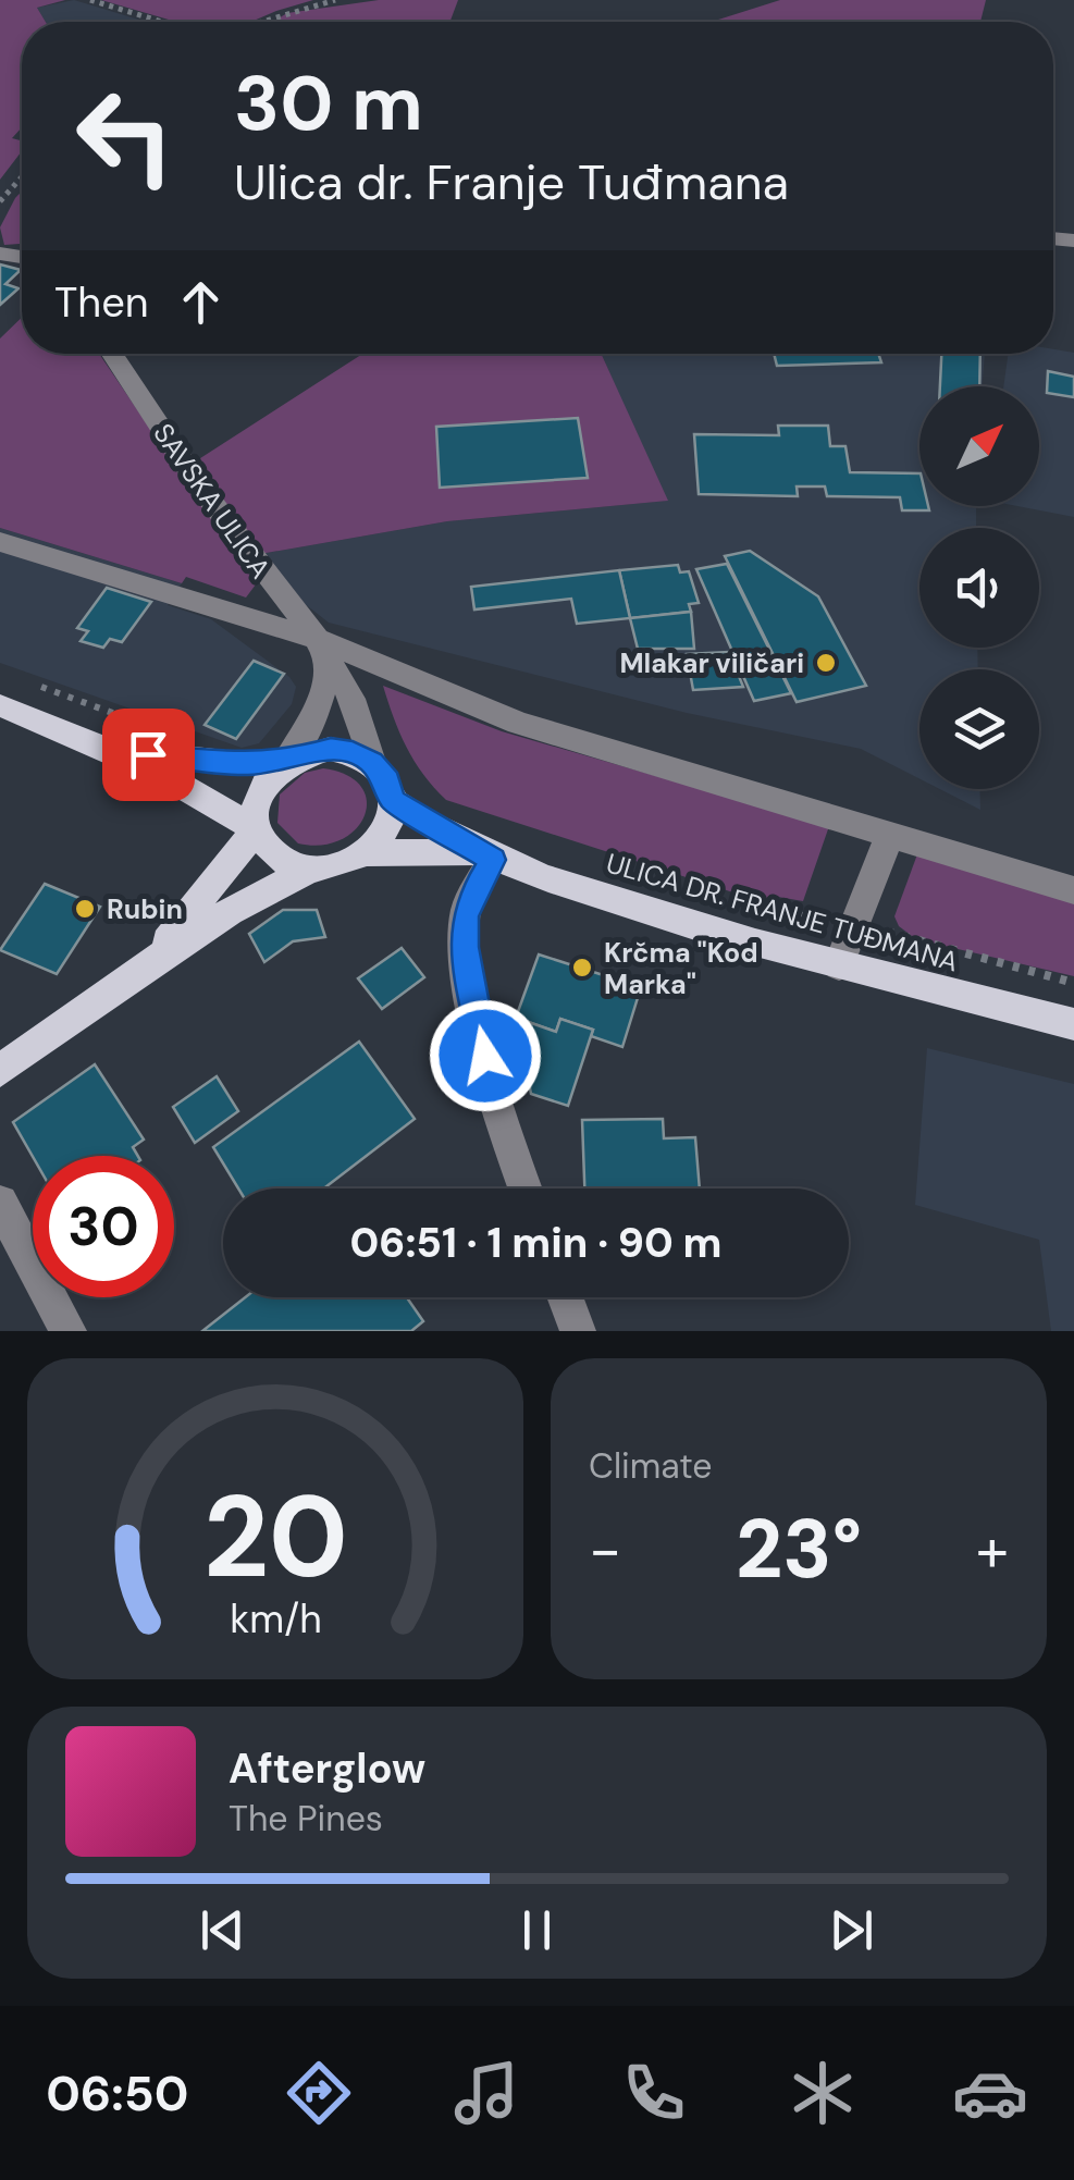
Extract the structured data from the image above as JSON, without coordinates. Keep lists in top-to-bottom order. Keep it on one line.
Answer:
{"streets":{"main road":["ULICA DR. FRANJE TUĐMANA"],"street":["SAVSKA ULICA"]},"crossings":[["SAVSKA ULICA","ULICA DR. FRANJE TUĐMANA"]],"places":["Mlakar viličari","Rubin","Krčma \"Kod Marka\""],"north":"top right","page":{"turn":["30 m","Ulica dr. Franje Tuđmana"],"then":"Then","limit":"30","trip":"06:51 · 1 min · 90 m","tile":"Climate","heat":["−","23°","+"],"song":["Afterglow","The Pines"],"tabs":"06:50","gauge":["20","km/h"]}}
